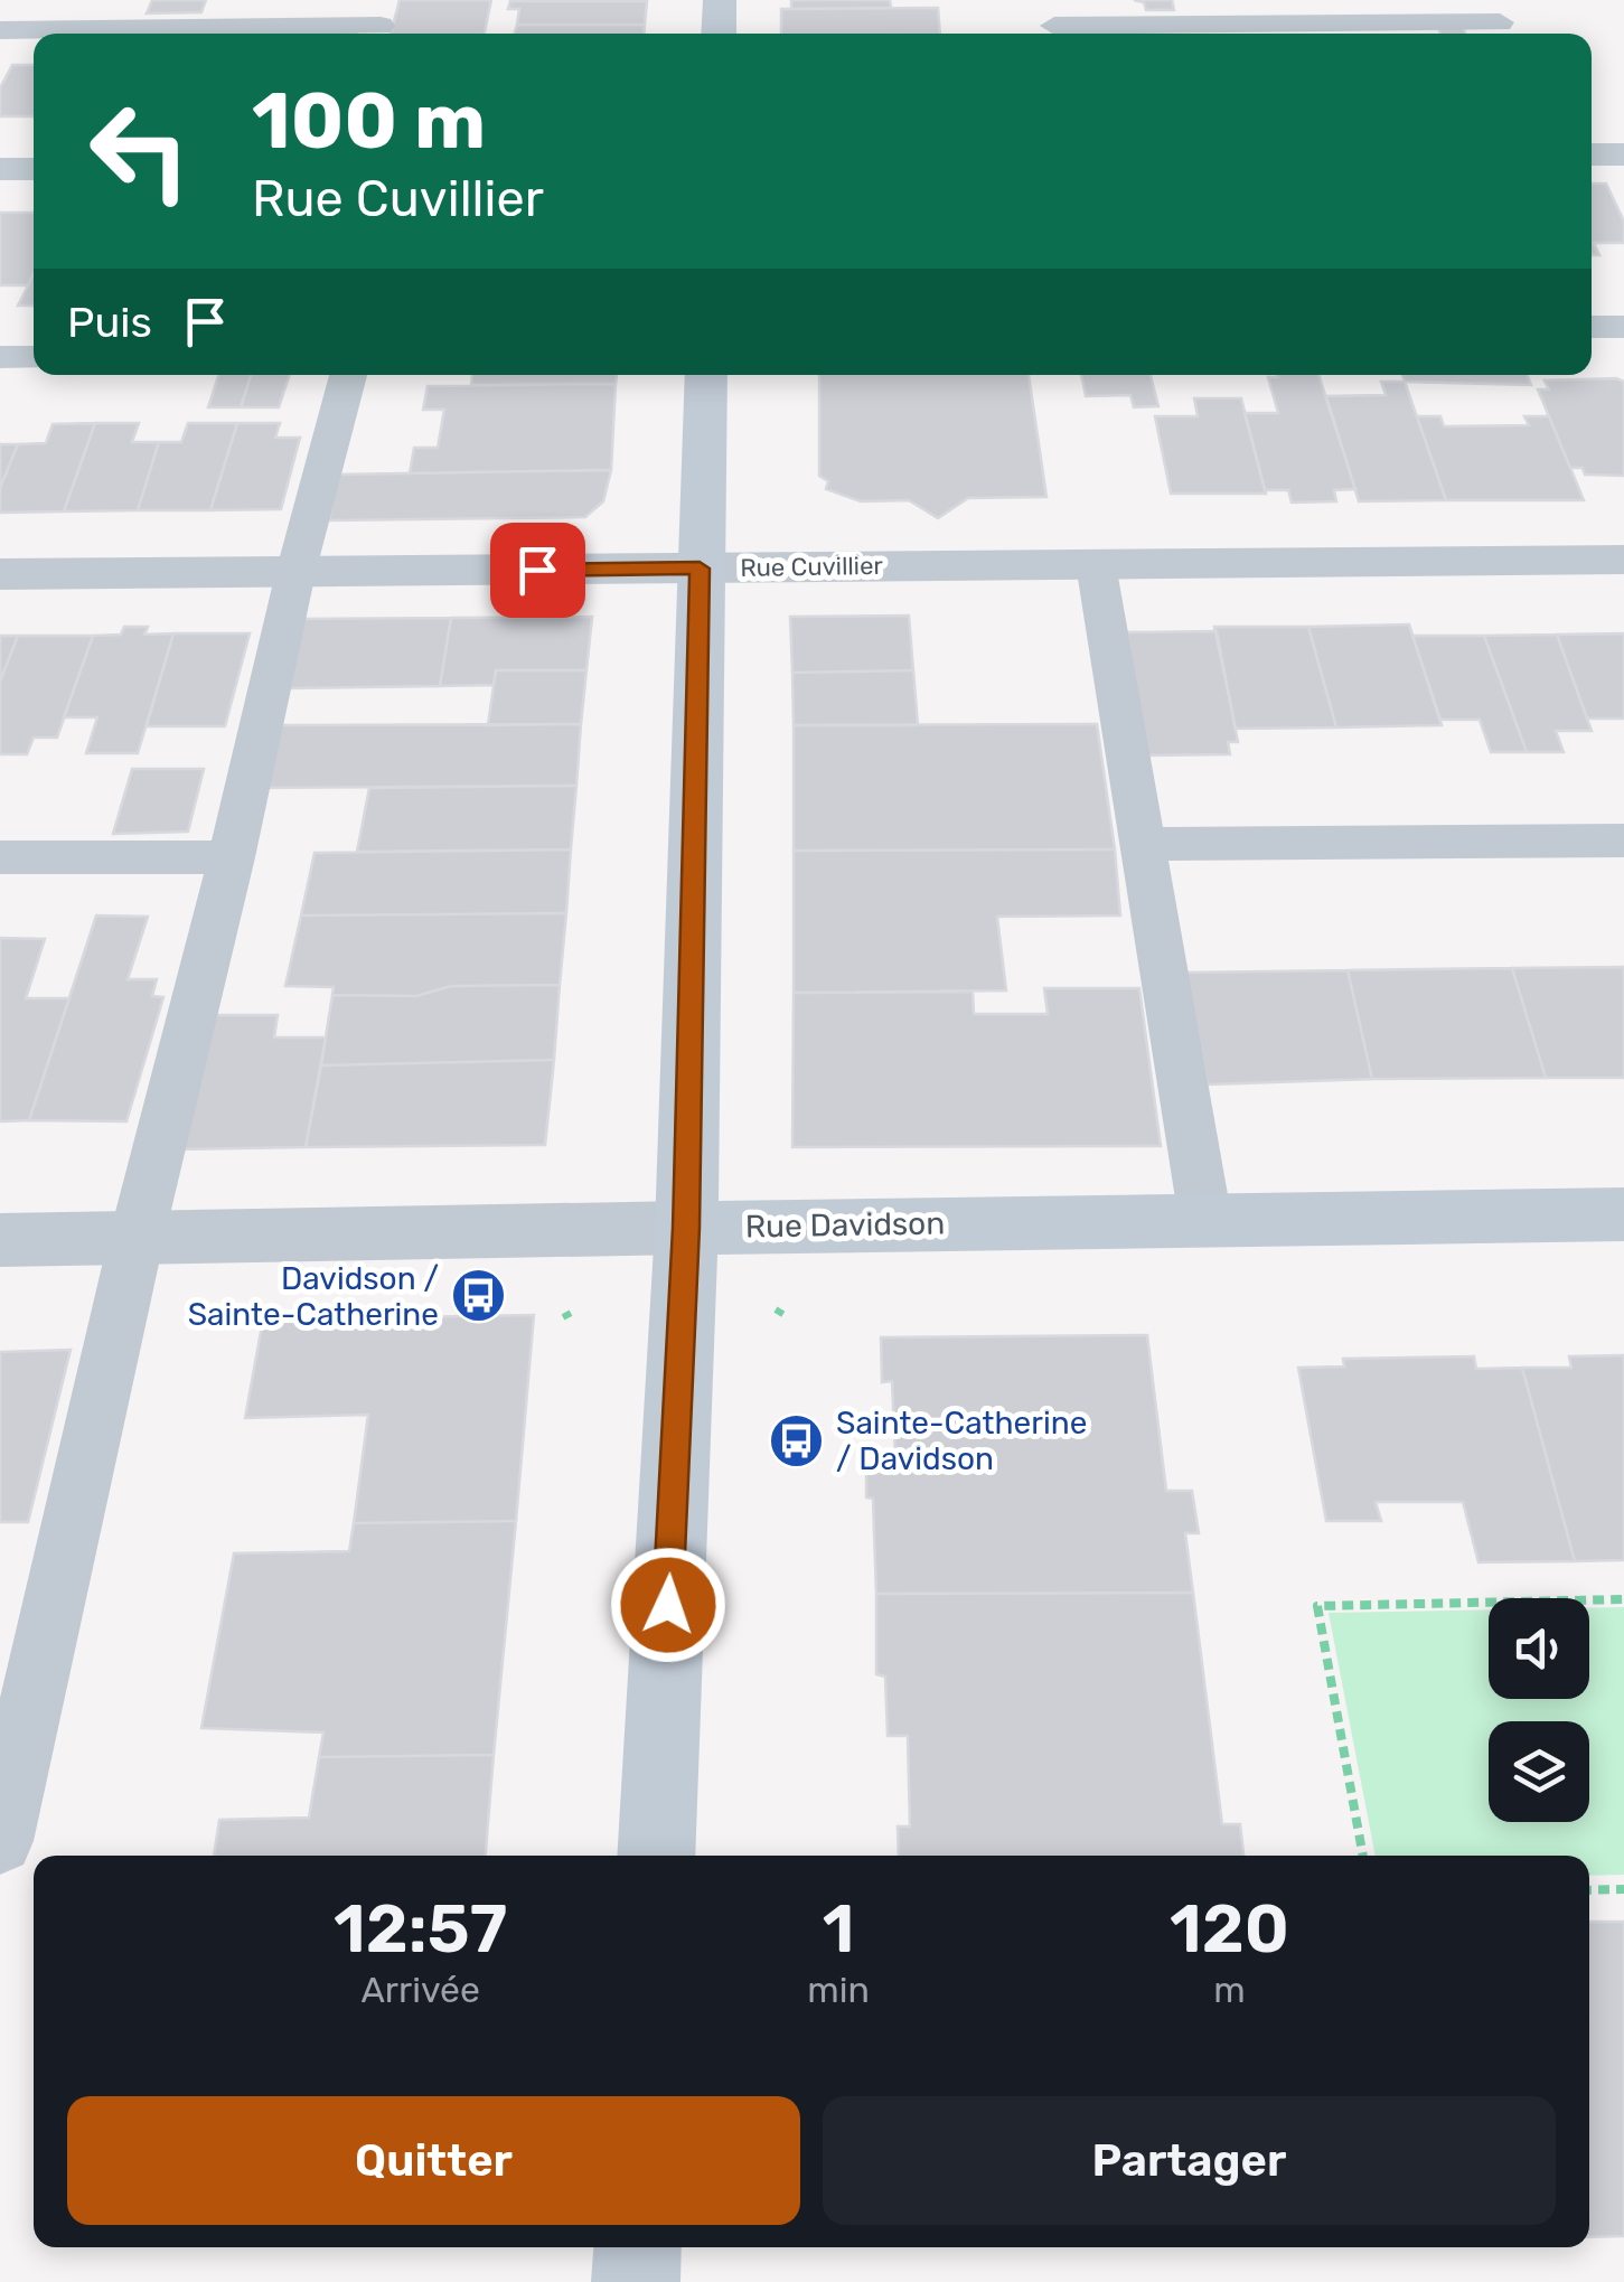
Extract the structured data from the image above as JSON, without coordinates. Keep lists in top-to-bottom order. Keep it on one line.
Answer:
{"streets":{"street":["Rue Cuvillier","Rue Davidson"]},"places":{"bus stop":["Davidson / Sainte-Catherine","Sainte-Catherine / Davidson"]},"page":{"turn":["100 m","Rue Cuvillier"],"then":"Puis","eta":["12:57","Arrivée","1","min","120","m"],"buttons":["Quitter","Partager"]}}
